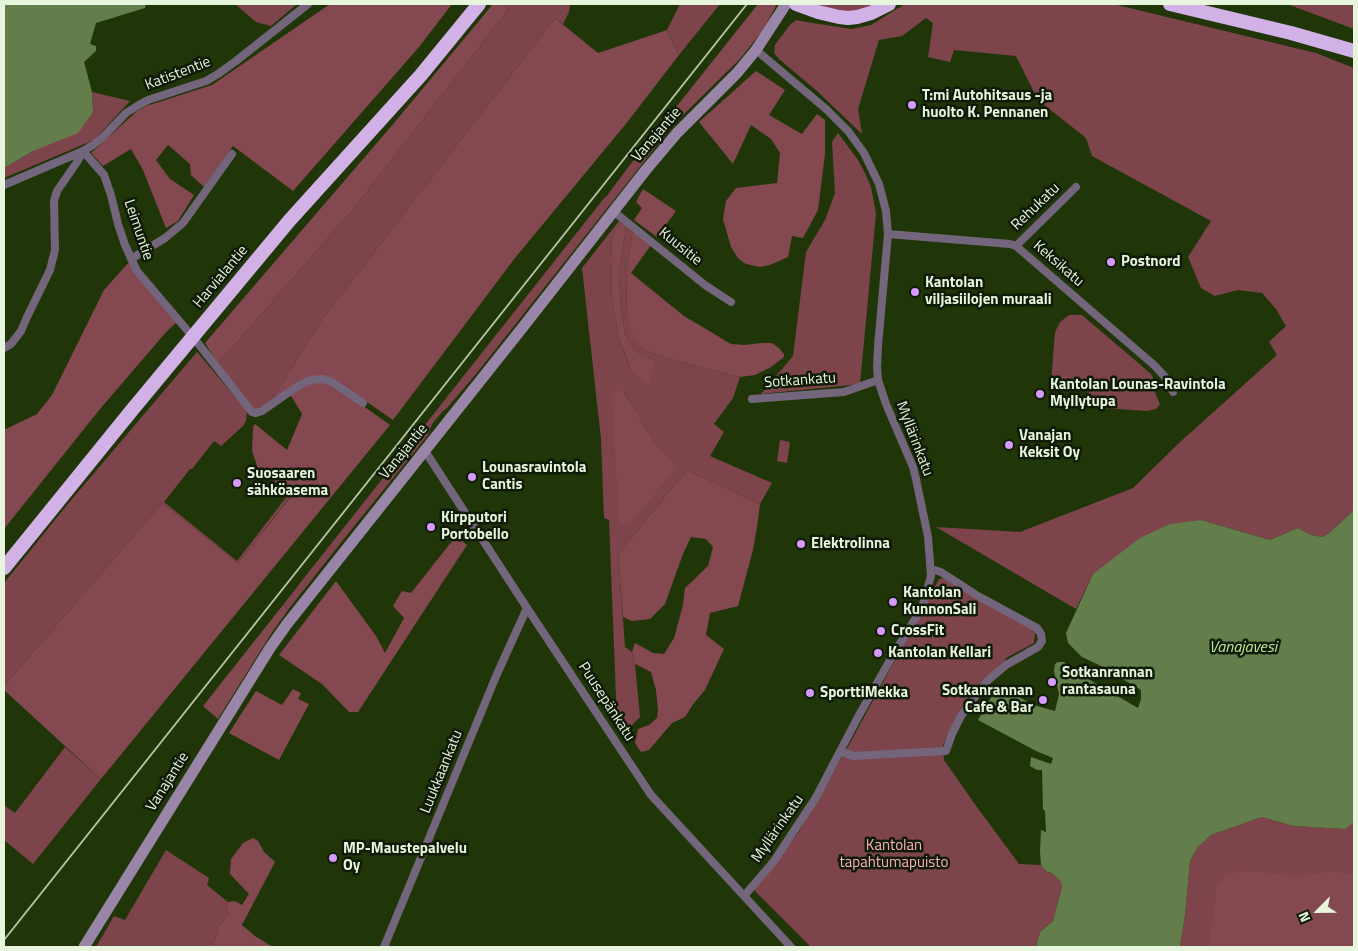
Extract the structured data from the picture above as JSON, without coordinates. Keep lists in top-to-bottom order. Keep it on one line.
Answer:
{"streets":{"highway":["Harvialantie"],"street":["Katistentie","Vanajantie","Rehukatu","Leimuntie","Kuusitie","Keksikatu","Sotkankatu","Myllärinkatu","Puusepänkatu","Luukkaankatu"]},"crossings":[["Katistentie","Leimuntie"],["Vanajantie","Kuusitie"],["Vanajantie","Myllärinkatu"],["Vanajantie","Puusepänkatu"],["Rehukatu","Keksikatu"],["Leimuntie","Harvialantie"],["Keksikatu","Myllärinkatu"],["Sotkankatu","Myllärinkatu"],["Myllärinkatu","Puusepänkatu"],["Puusepänkatu","Luukkaankatu"]],"water":["Vanajavesi"],"parks":["Kantolan tapahtumapuisto"],"places":["T:mi Autohitsaus -ja huolto K. Pennanen","Postnord","Kantolan viljasiilojen muraali","Kantolan Lounas-Ravintola Myllytupa","Vanajan Keksit Oy","Lounasravintola Cantis","Suosaaren sähköasema","Kirpputori Portobello","Elektrolinna","Kantolan KunnonSali","CrossFit","Kantolan Kellari","Sotkanrannan rantasauna","SporttiMekka","Sotkanrannan Cafe & Bar","MP-Maustepalvelu Oy"],"north":"bottom left"}
